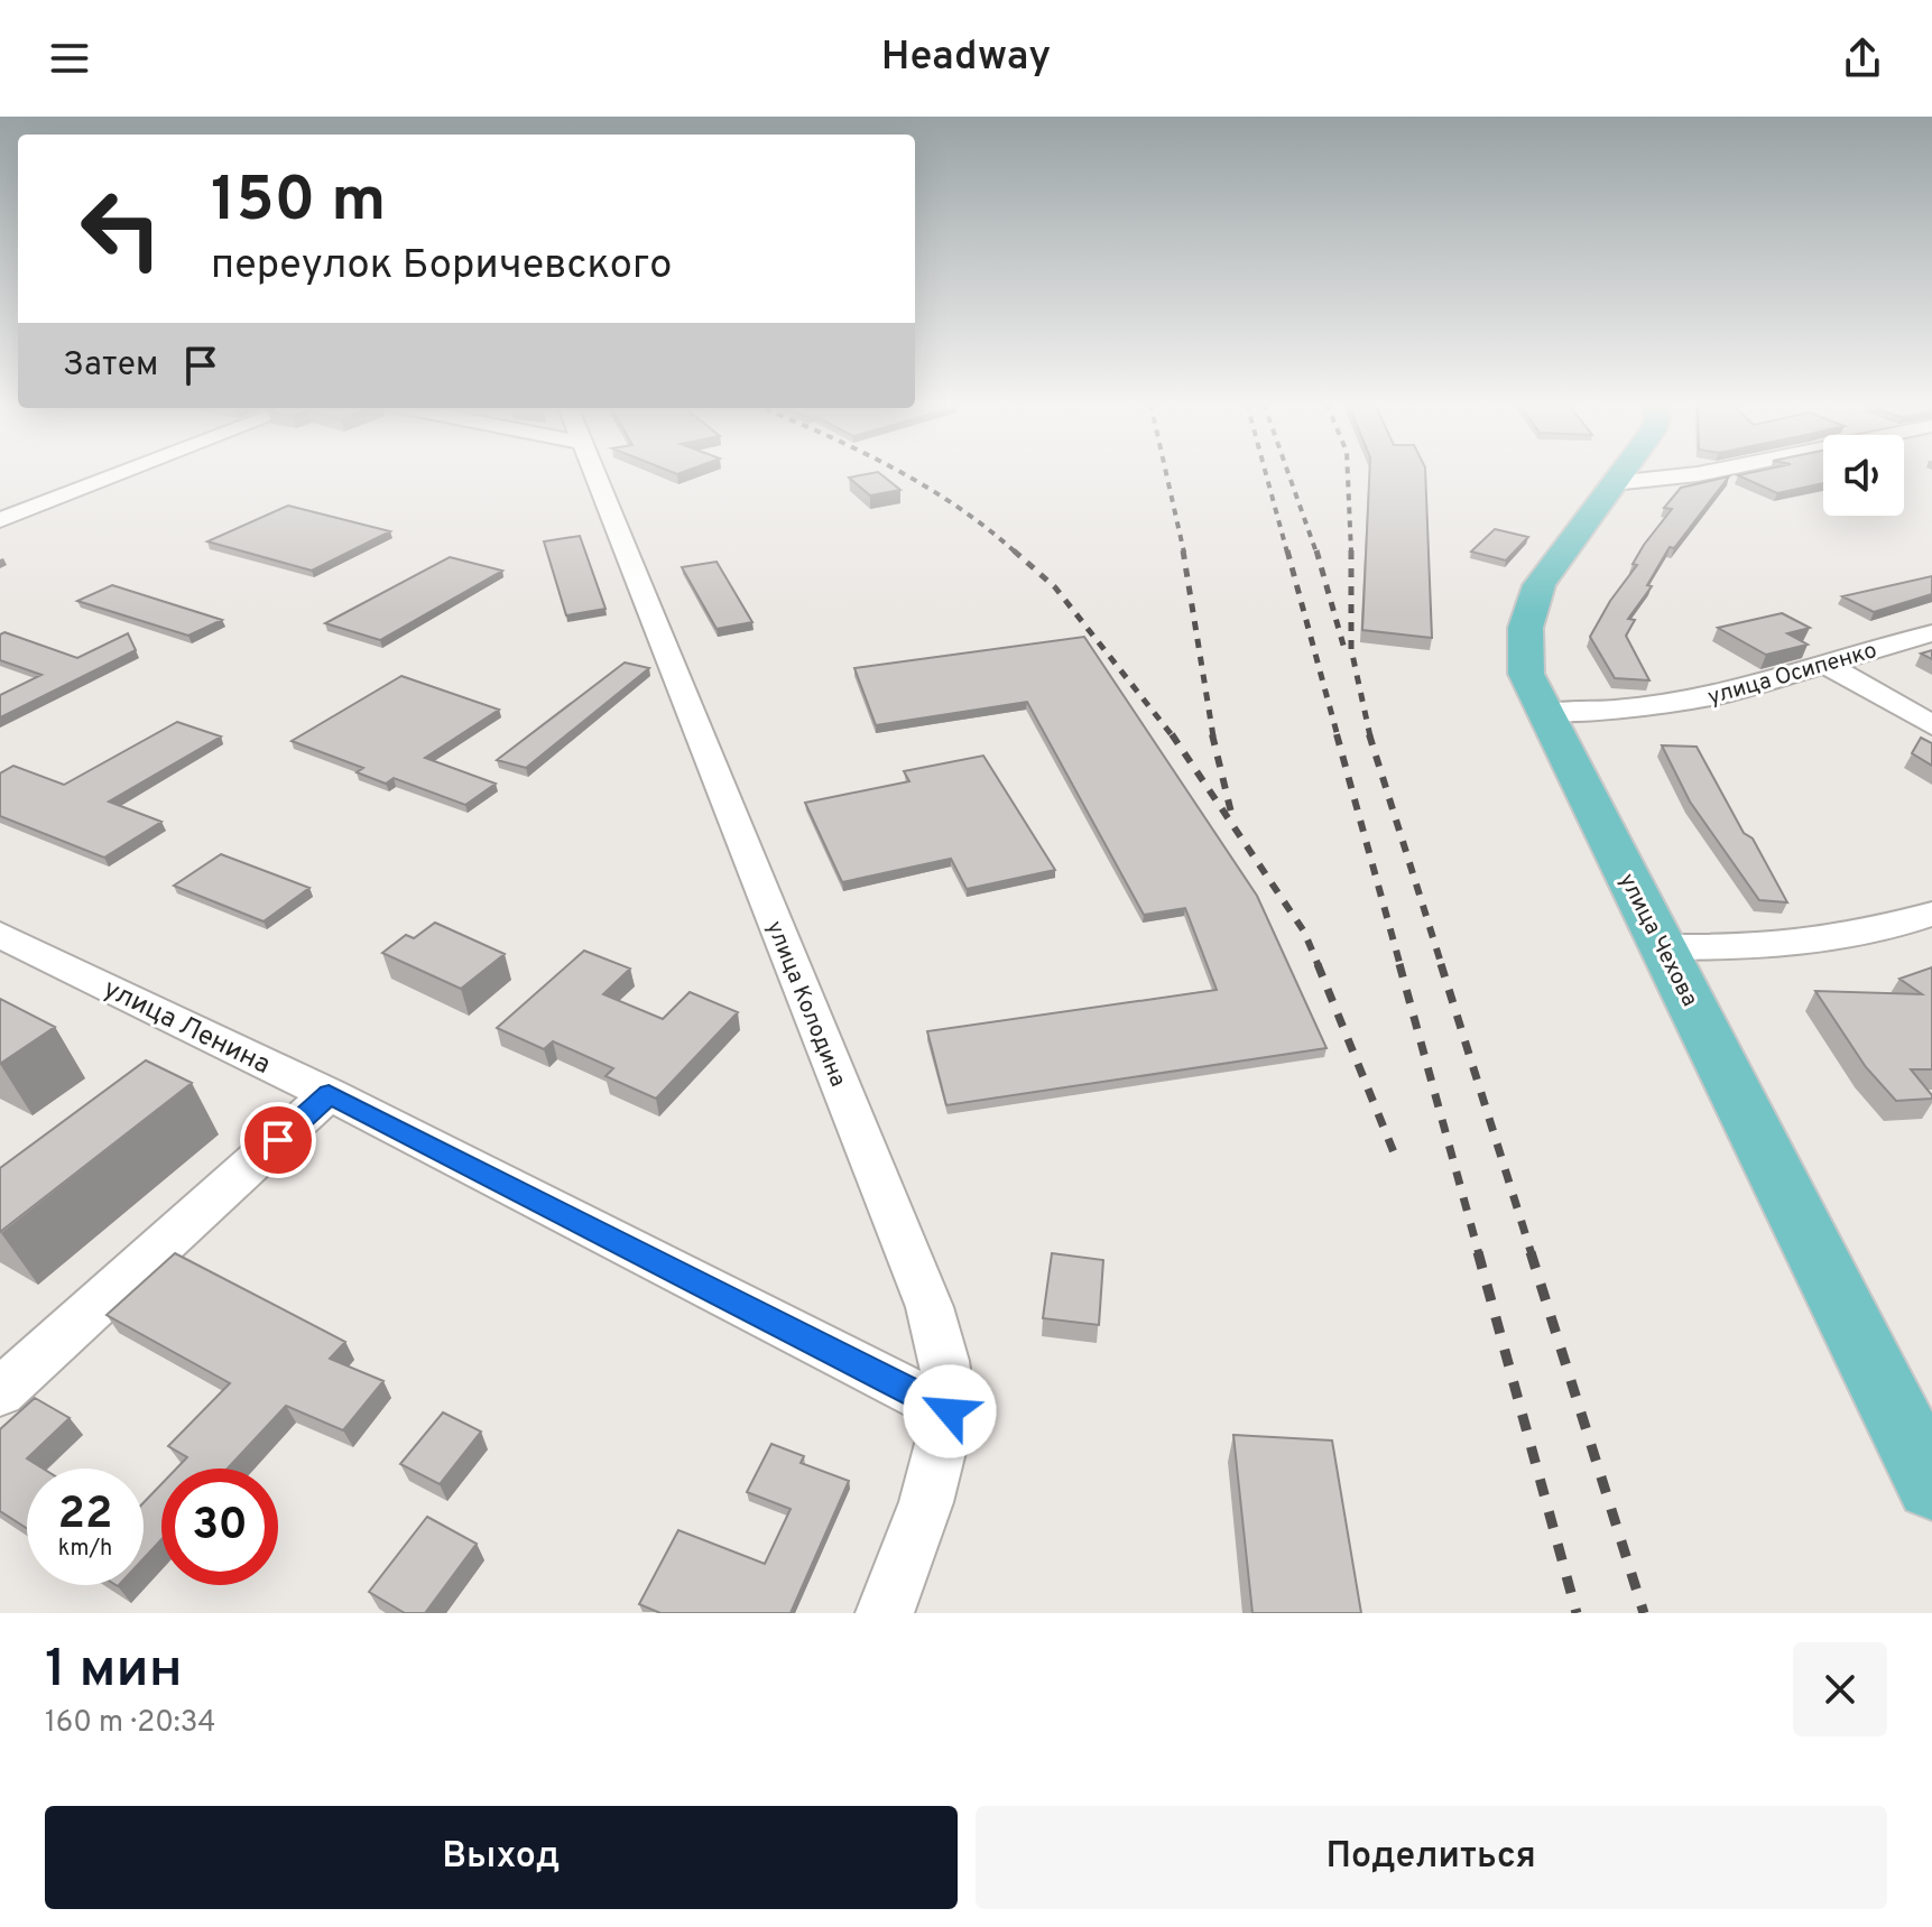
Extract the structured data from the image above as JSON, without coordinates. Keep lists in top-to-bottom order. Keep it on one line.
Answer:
{"streets":{"main road":["улица Чехова"],"street":["улица Осипенко","улица Колодина","улица Ленина"]},"crossings":[["улица Осипенко","улица Чехова"],["улица Колодина","улица Ленина"]],"page":{"header":"Headway","turn":["150 m","переулок Боричевского"],"then":"Затем","speed":"22 km/h","limit":"30","heading":["1 мин","160 m · 20:34"],"buttons":["Выход","Поделиться"]}}
